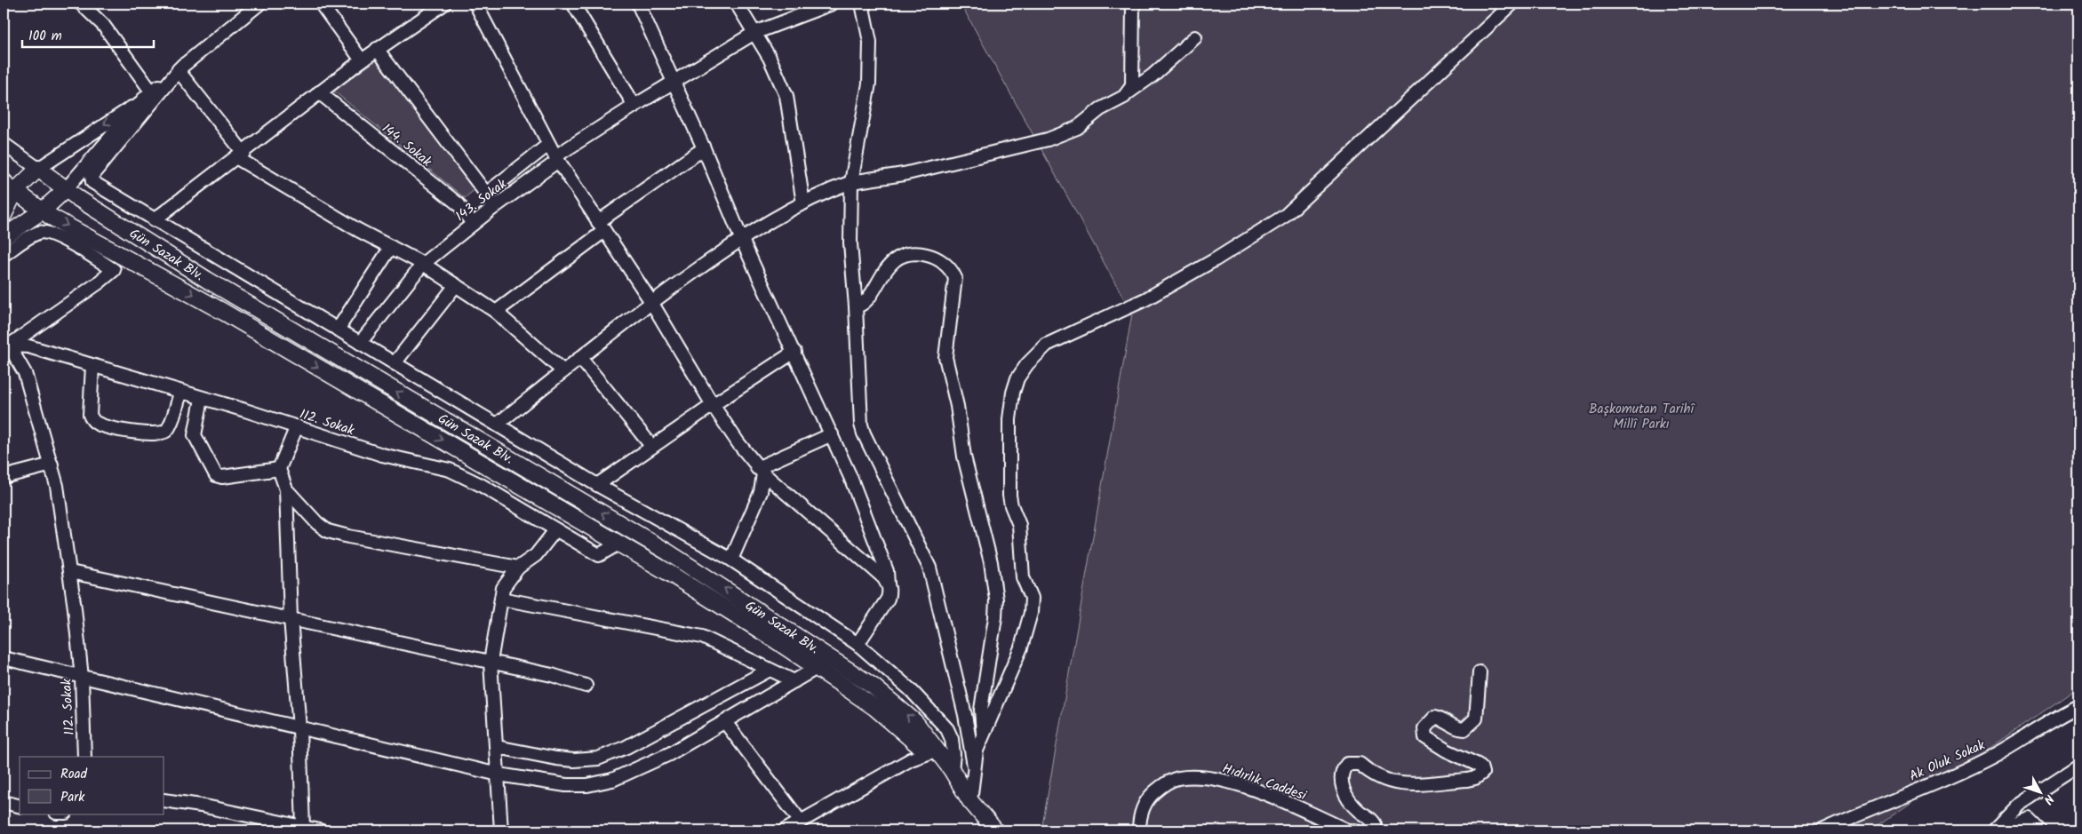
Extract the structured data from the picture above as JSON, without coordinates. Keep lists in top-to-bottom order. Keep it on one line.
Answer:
{"streets":{"main road":["Gün Sazak Blv."],"street":["144. Sokak","143. Sokak","112. Sokak","Ak Oluk Sokak","Hıdırlık Caddesi"]},"crossings":[["144. Sokak","143. Sokak"],["Gün Sazak Blv.","112. Sokak"]],"parks":["Başkomutan Tarihî Millî Parkı"],"legend":["Road","Park"],"scale_bar":"100 m","north":"bottom right"}
